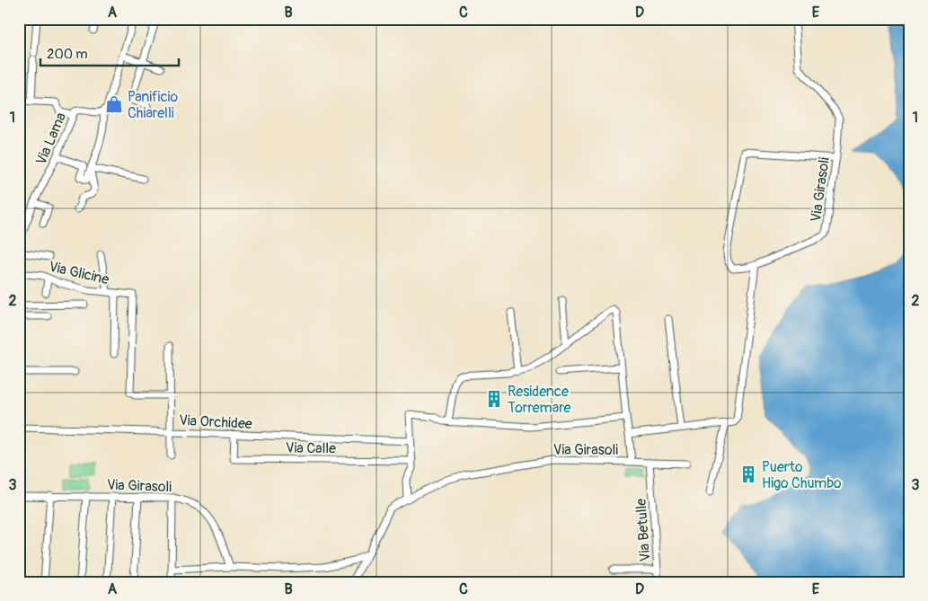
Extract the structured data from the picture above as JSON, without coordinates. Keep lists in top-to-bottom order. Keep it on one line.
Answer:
{"streets":{"street":["Via Lama","Via Girasoli","Via Glicine","Via Orchidee","Via Calle","Via Betulle"]},"crossings":[["Via Orchidee","Via Calle"]],"places":{"shop":["Panificio Chiarelli"],"building":["Residence Torremare","Puerto Higo Chumbo"]},"scale_bar":"200 m","grid":{"columns":["A","B","C","D","E"],"rows":["1","2","3"]}}
